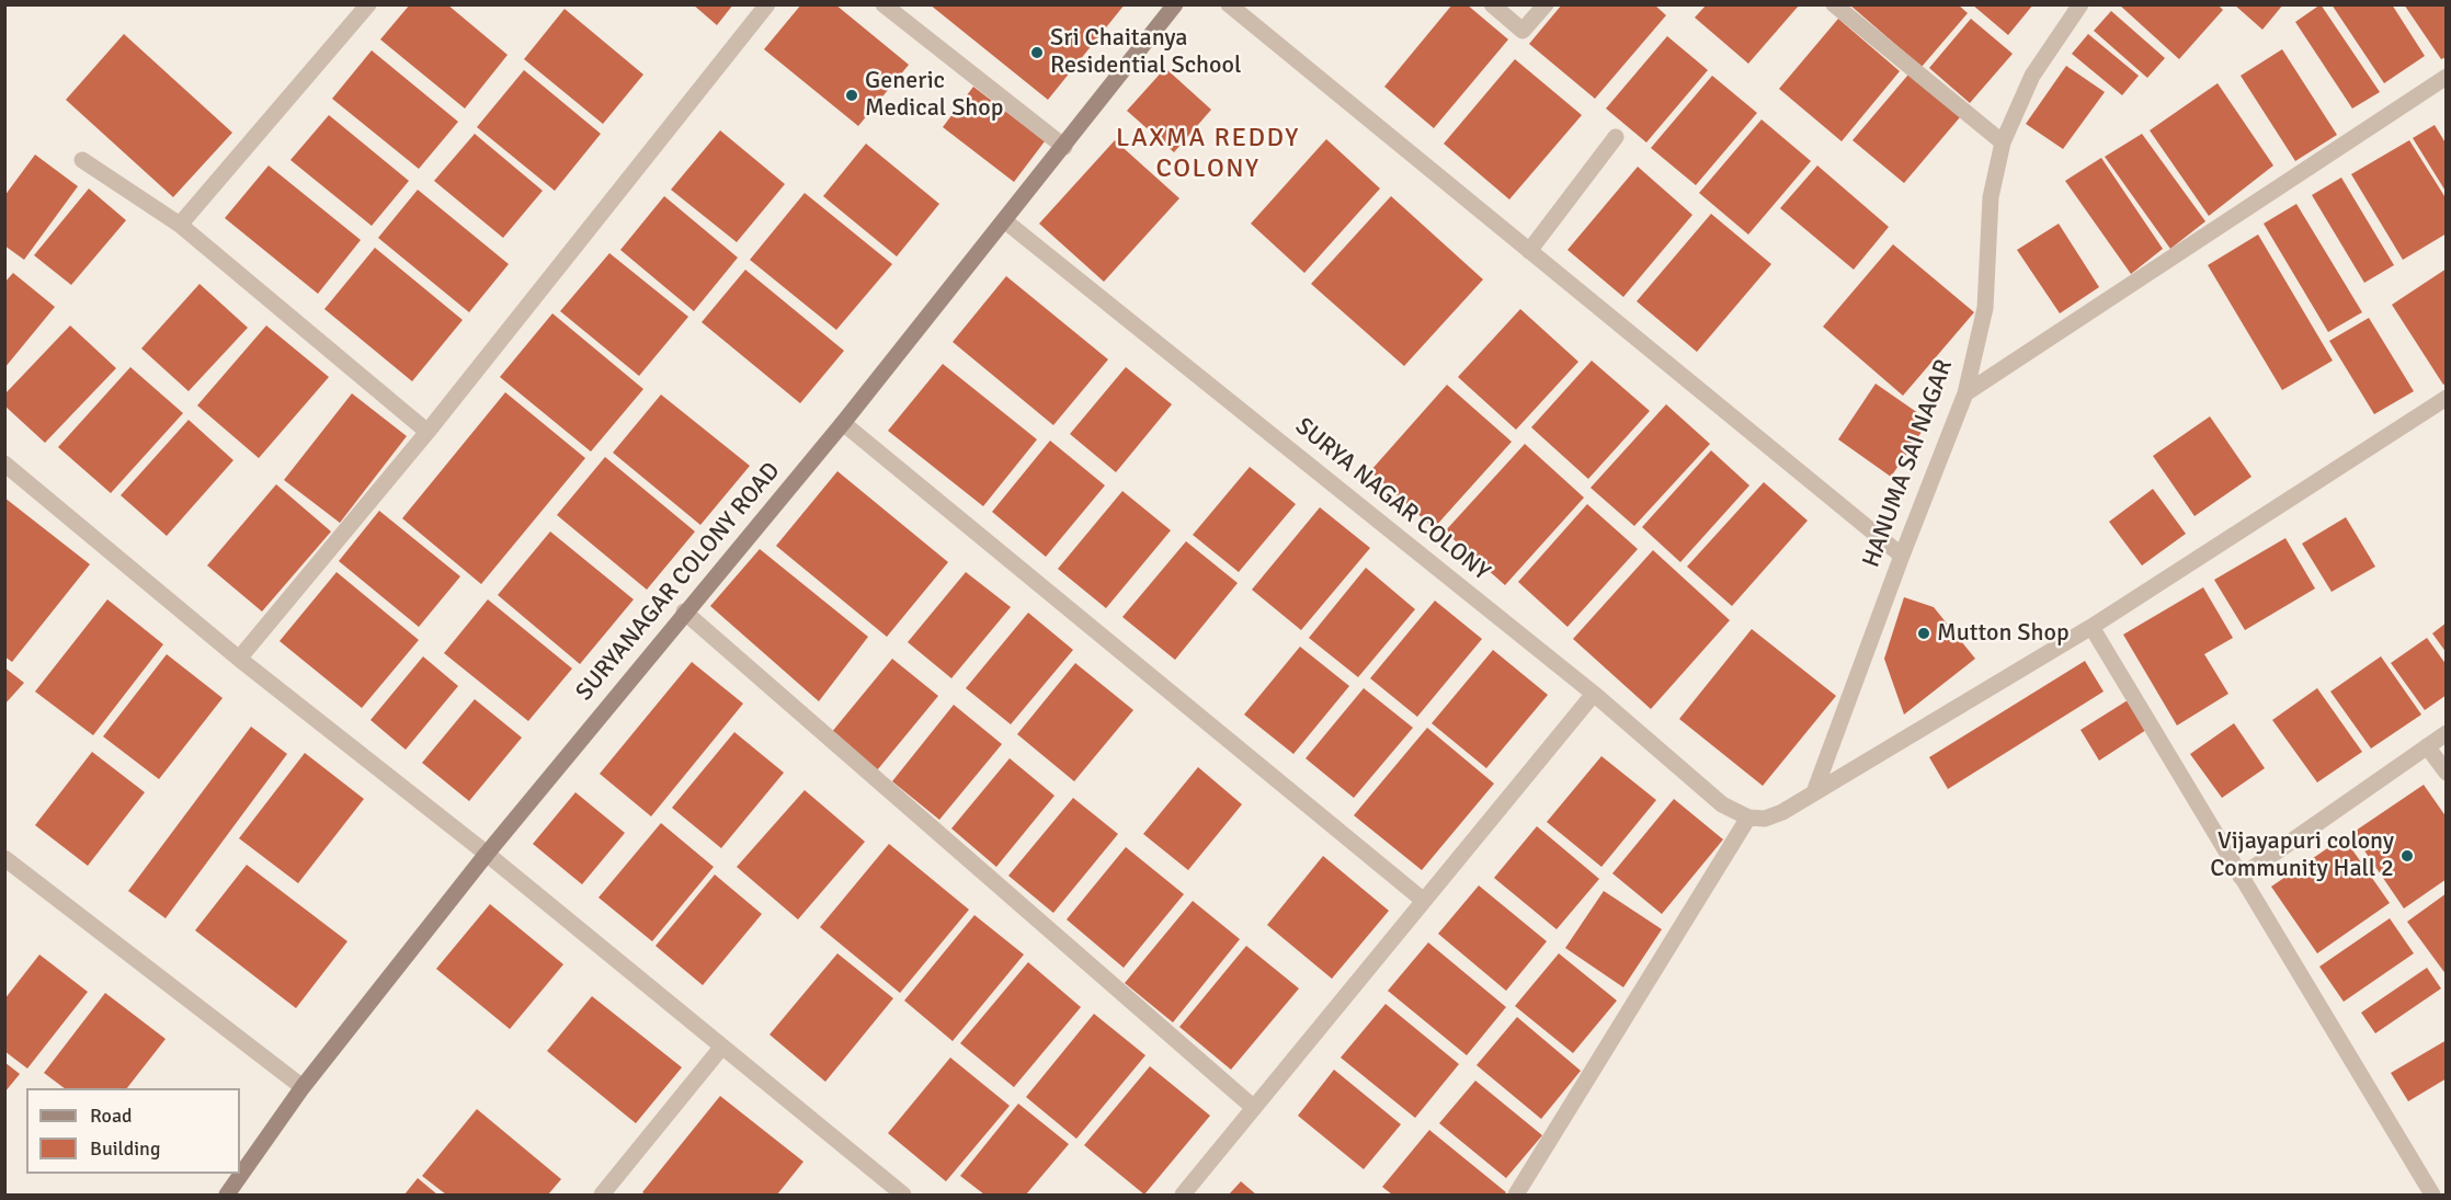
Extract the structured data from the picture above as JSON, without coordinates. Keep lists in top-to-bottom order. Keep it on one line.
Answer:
{"streets":{"main road":["SURYANAGAR COLONY ROAD"],"street":["HANUMA SAI NAGAR","SURYA NAGAR COLONY"]},"crossings":[["SURYA NAGAR COLONY","SURYANAGAR COLONY ROAD"]],"districts":["LAXMA REDDY COLONY"],"places":["Sri Chaitanya Residential School","Generic Medical Shop","Mutton Shop","Vijayapuri colony Community Hall 2"],"legend":["Road","Building"]}
